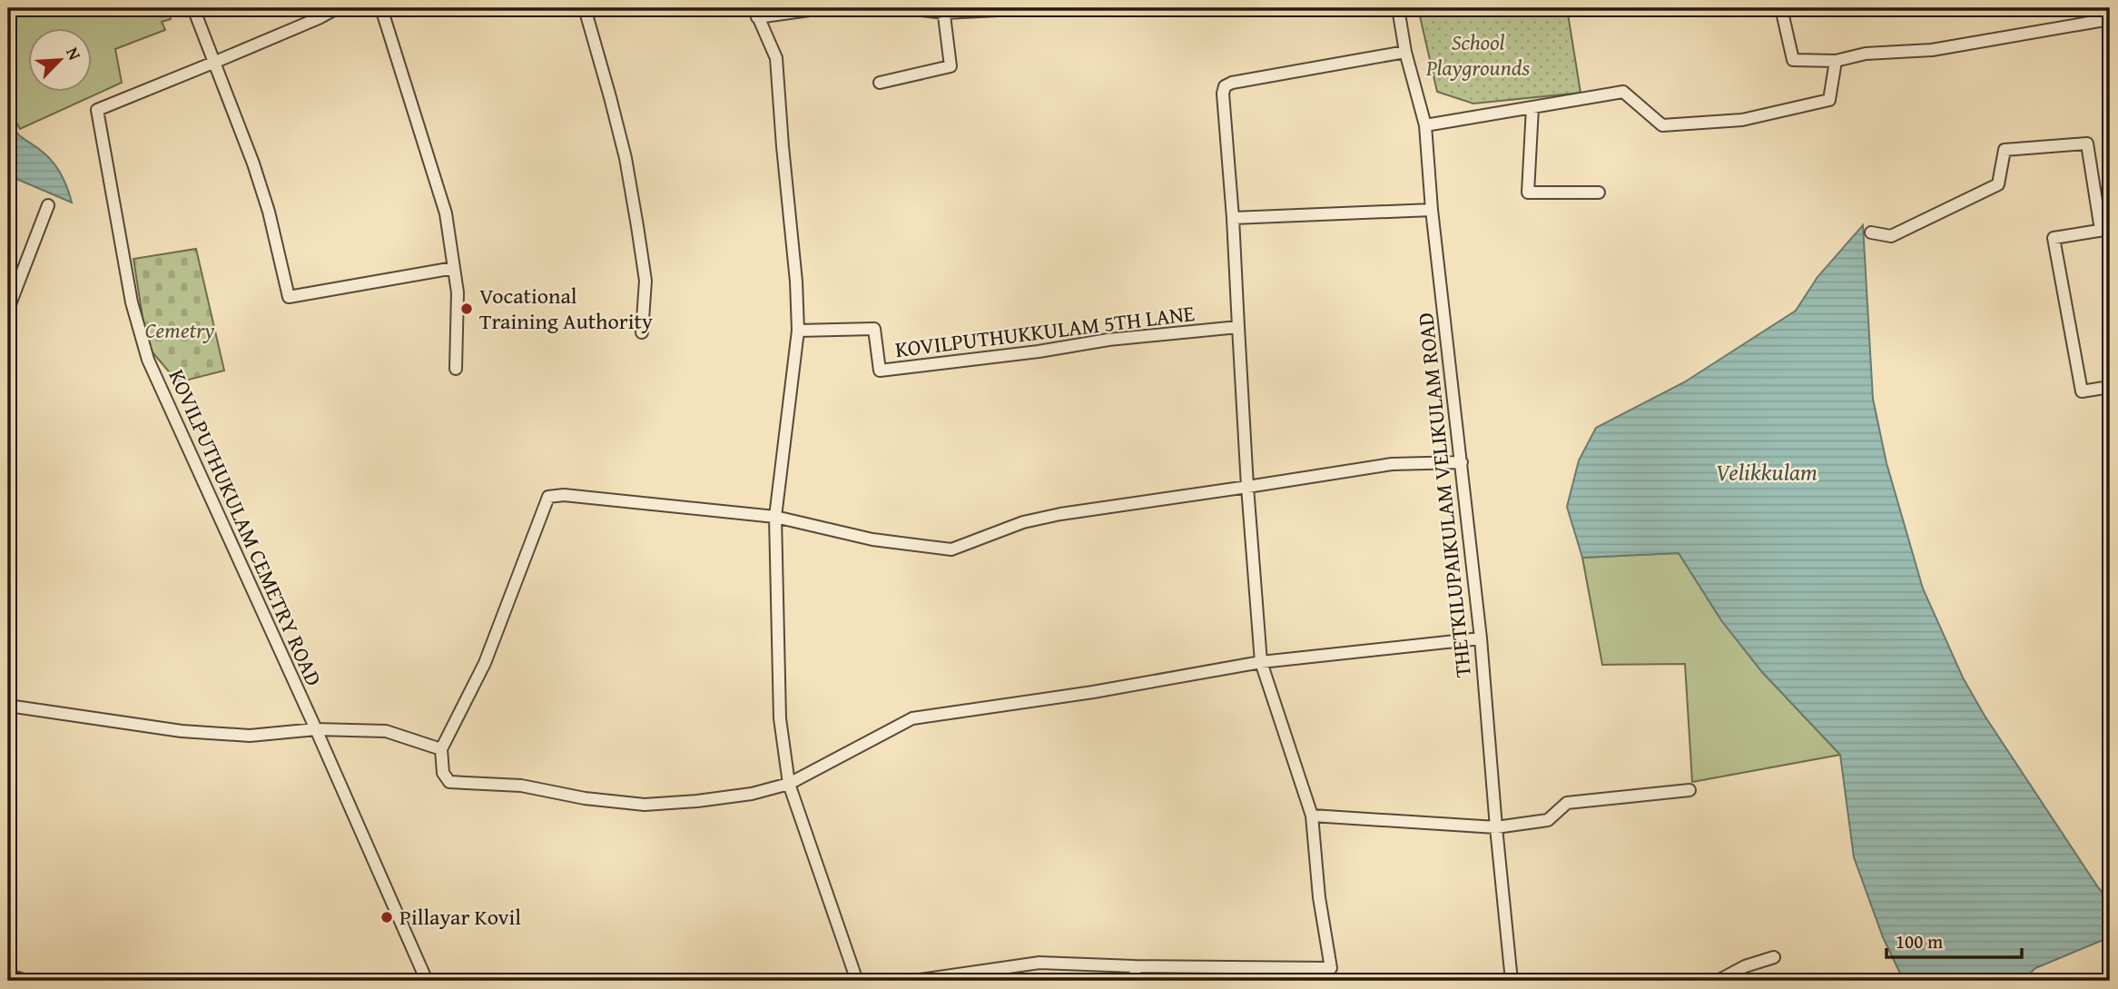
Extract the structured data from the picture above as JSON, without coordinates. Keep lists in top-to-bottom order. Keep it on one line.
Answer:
{"streets":{"street":["KOVILPUTHUKKULAM 5TH LANE","THETKILUPAIKULAM VELIKULAM ROAD","KOVILPUTHUKULAM CEMETRY ROAD"]},"water":["Velikkulam"],"parks":["School Playgrounds","Cemetry"],"places":["Vocational Training Authority","Pillayar Kovil"],"scale_bar":"100 m","north":"top right"}
